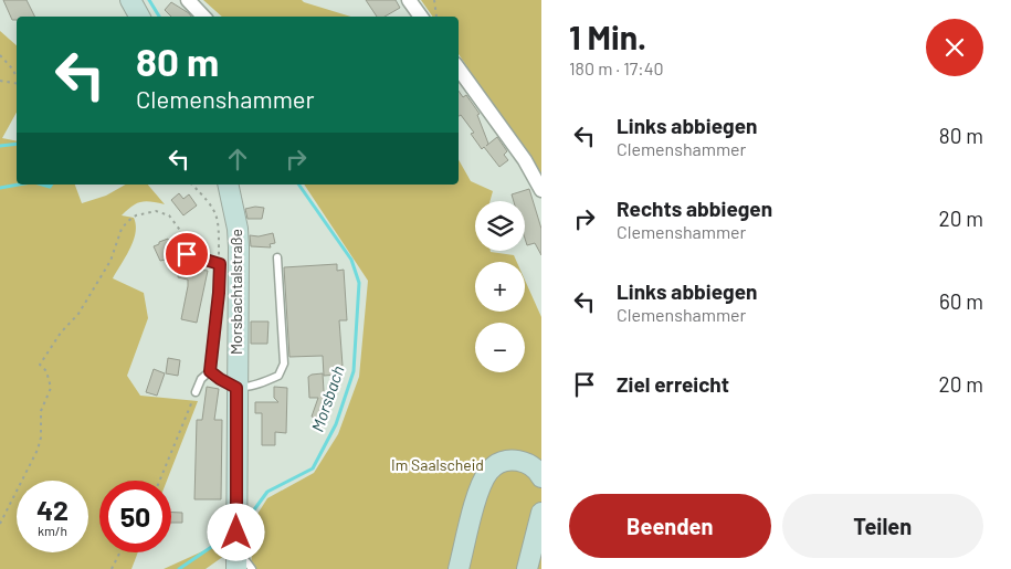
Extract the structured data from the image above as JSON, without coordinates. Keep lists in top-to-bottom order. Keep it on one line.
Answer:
{"streets":{"main road":["Morsbachtalstraße"]},"water":["Morsbach"],"parks":["Im Saalscheid"],"page":{"heading":["1 Min.","180 m · 17:40"],"turn":["80 m","Clemenshammer"],"list":[{"name":"Links abbiegen","note":"Clemenshammer","value":"80 m"},{"name":"Rechts abbiegen","note":"Clemenshammer","value":"20 m"},{"name":"Links abbiegen","note":"Clemenshammer","value":"60 m"},{"name":"Ziel erreicht","value":"20 m"}],"map_buttons":["+","−"],"speed":"42 km/h","limit":"50","buttons":["Beenden","Teilen"]}}
